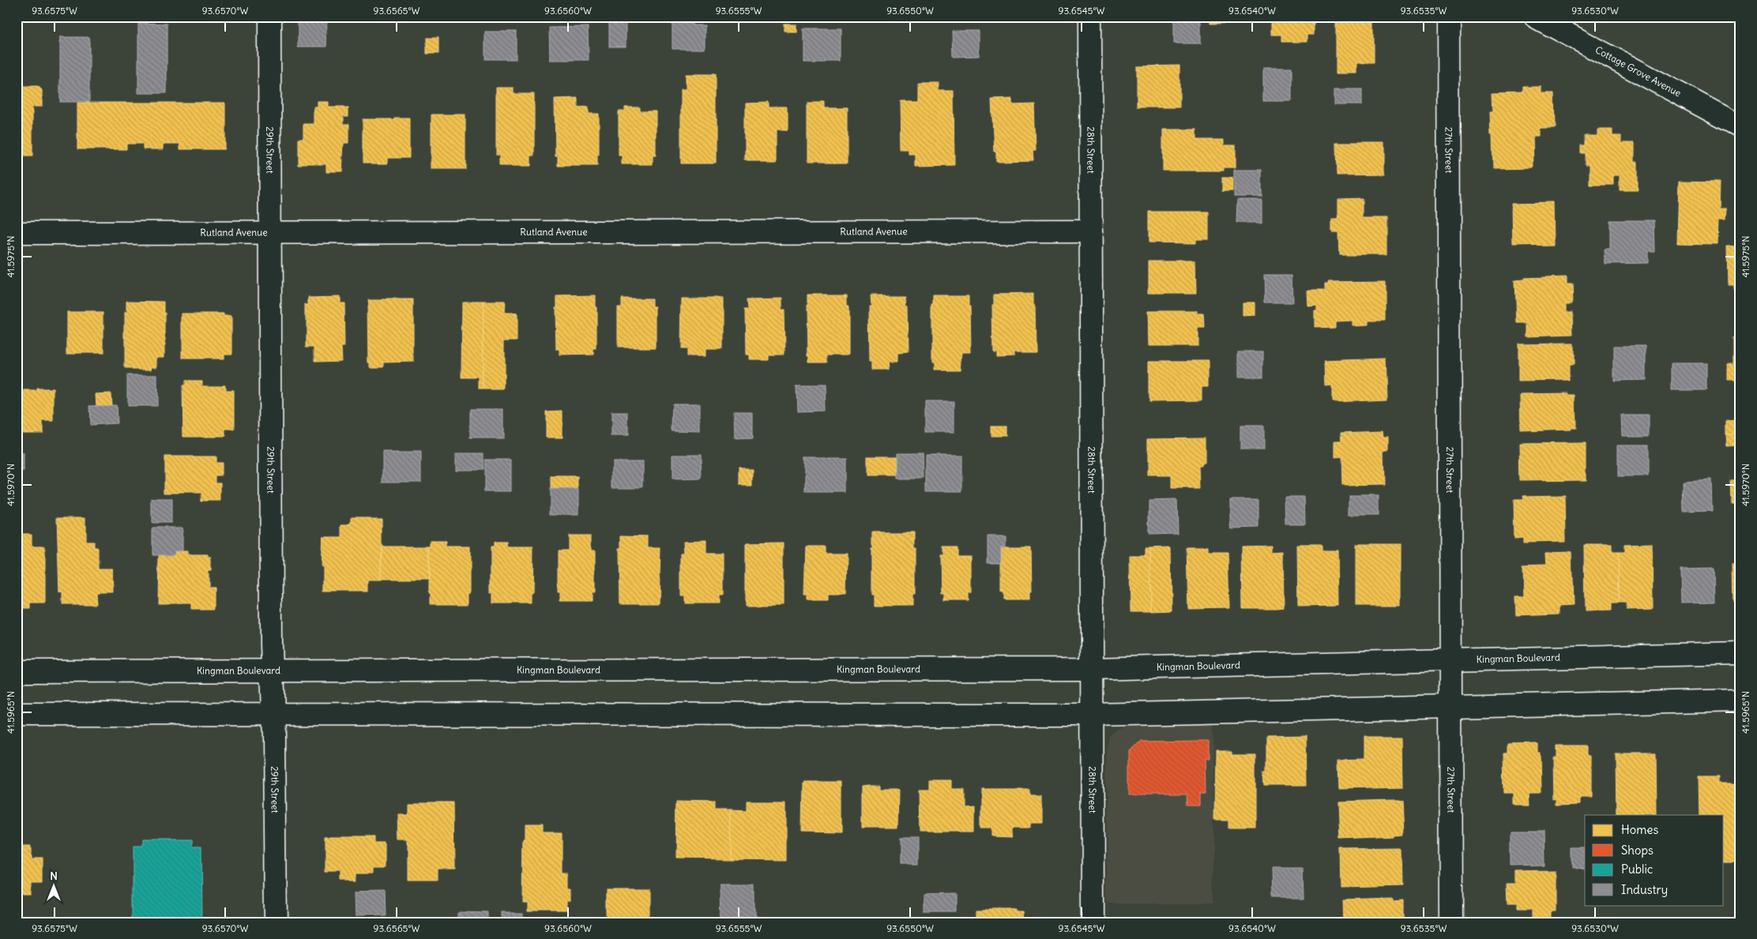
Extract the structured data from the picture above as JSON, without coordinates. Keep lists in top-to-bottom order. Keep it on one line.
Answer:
{"streets":{"street":["Cottage Grove Avenue","29th Street","28th Street","27th Street","Rutland Avenue","Kingman Boulevard"]},"crossings":[["29th Street","Rutland Avenue"],["29th Street","Kingman Boulevard"],["28th Street","Rutland Avenue"],["28th Street","Kingman Boulevard"],["27th Street","Kingman Boulevard"]],"legend":["Homes","Shops","Public","Industry"],"north":"top","coordinates":["93.6575°W","93.6570°W","93.6565°W","93.6560°W","93.6555°W","93.6550°W","93.6545°W","93.6540°W","93.6535°W","93.6530°W","41.5975°N","41.5970°N","41.5965°N"]}
